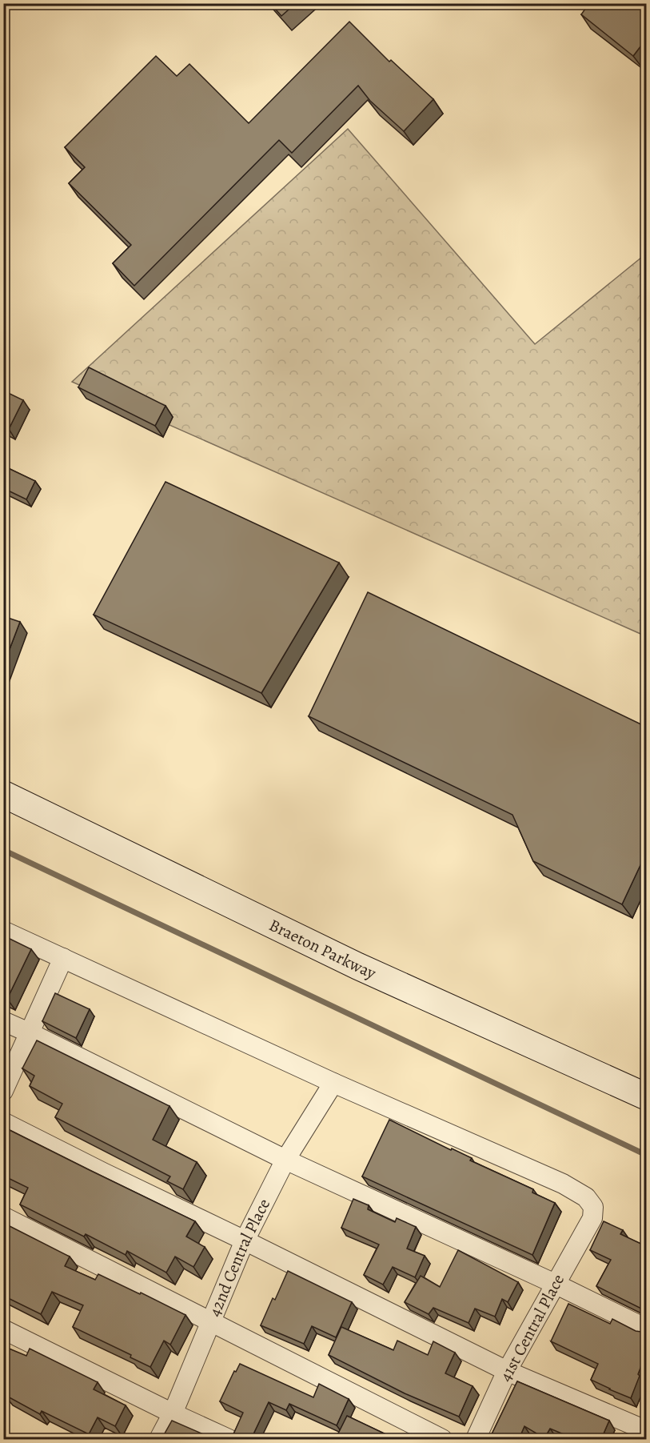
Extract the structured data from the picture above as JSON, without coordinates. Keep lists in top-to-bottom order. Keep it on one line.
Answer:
{"streets":{"main road":["Braeton Parkway"],"street":["42nd Central Place","41st Central Place"]},"crossings":[["42nd Central Place","41st Central Place"]]}
